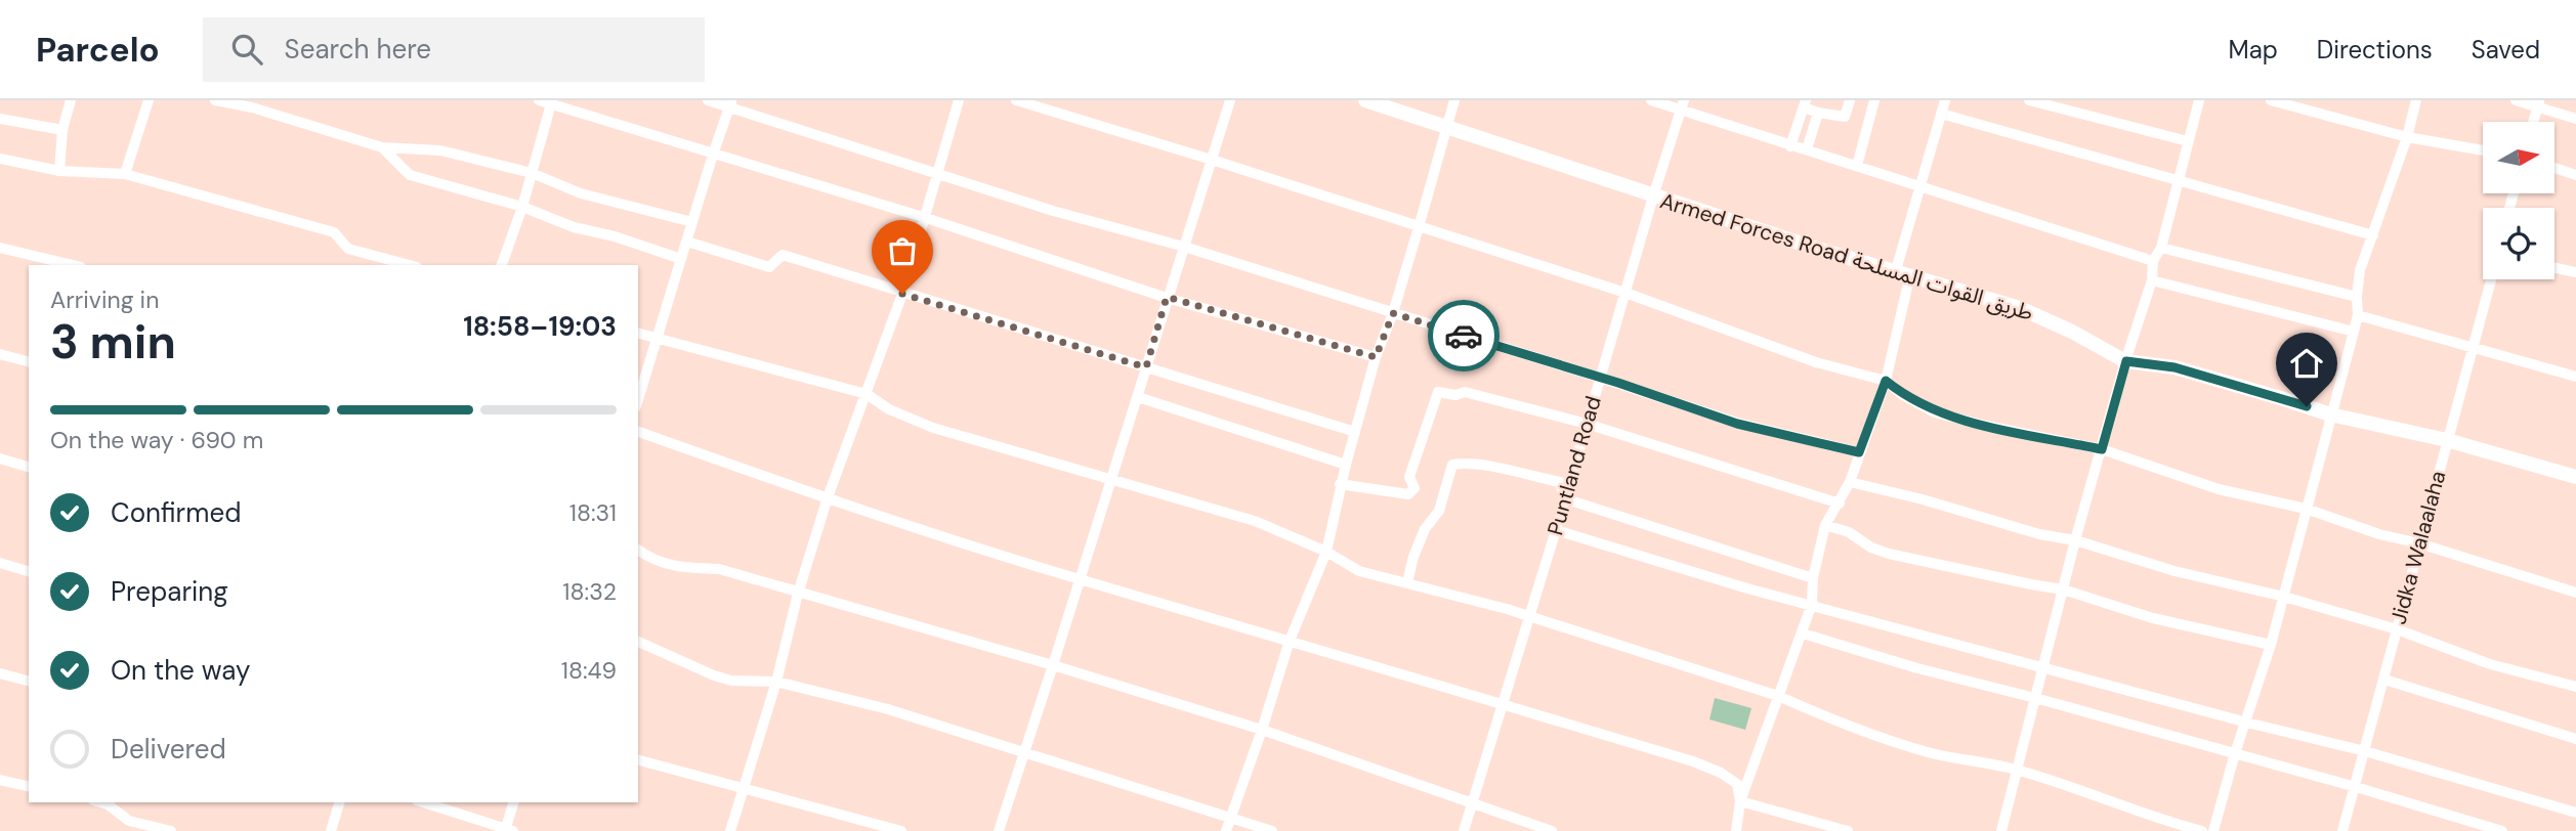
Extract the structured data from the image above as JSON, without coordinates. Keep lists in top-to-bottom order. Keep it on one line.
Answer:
{"streets":{"street":["Armed Forces Road طريق القوات المسلحة","Puntland Road","Jidka Walaalaha"]},"crossings":[["Armed Forces Road طريق القوات المسلحة","Puntland Road"],["Armed Forces Road طريق القوات المسلحة","Jidka Walaalaha"]],"north":"right","page":{"header":"Parcelo","search":"Search here","nav":["Map","Directions","Saved"],"heading":["3 min","Arriving in","18:58–19:03"],"bar":"On the way · 690 m","list":[["Confirmed","18:31"],["Preparing","18:32"],["On the way","18:49"],"Delivered"]}}
